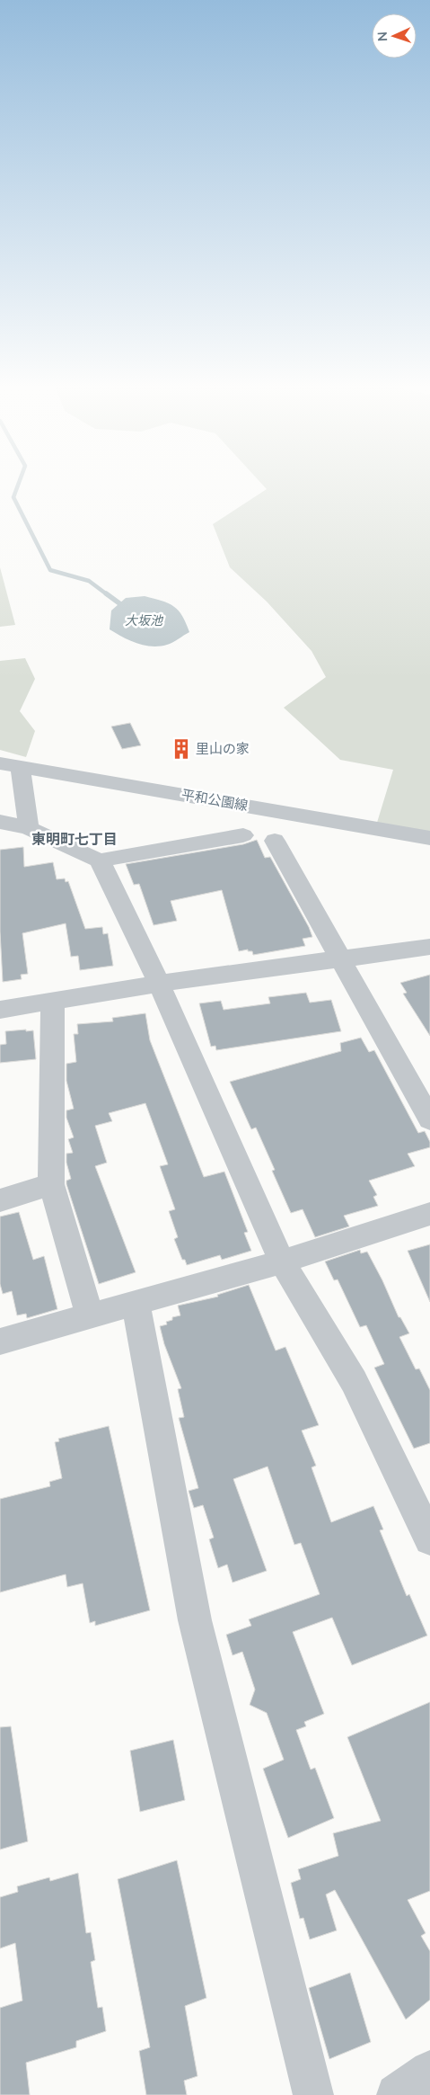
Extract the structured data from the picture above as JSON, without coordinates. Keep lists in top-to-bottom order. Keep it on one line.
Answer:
{"streets":{"street":["平和公園線"]},"districts":["東明町七丁目"],"water":["大坂池"],"places":{"building":["里山の家"]},"north":"left"}
